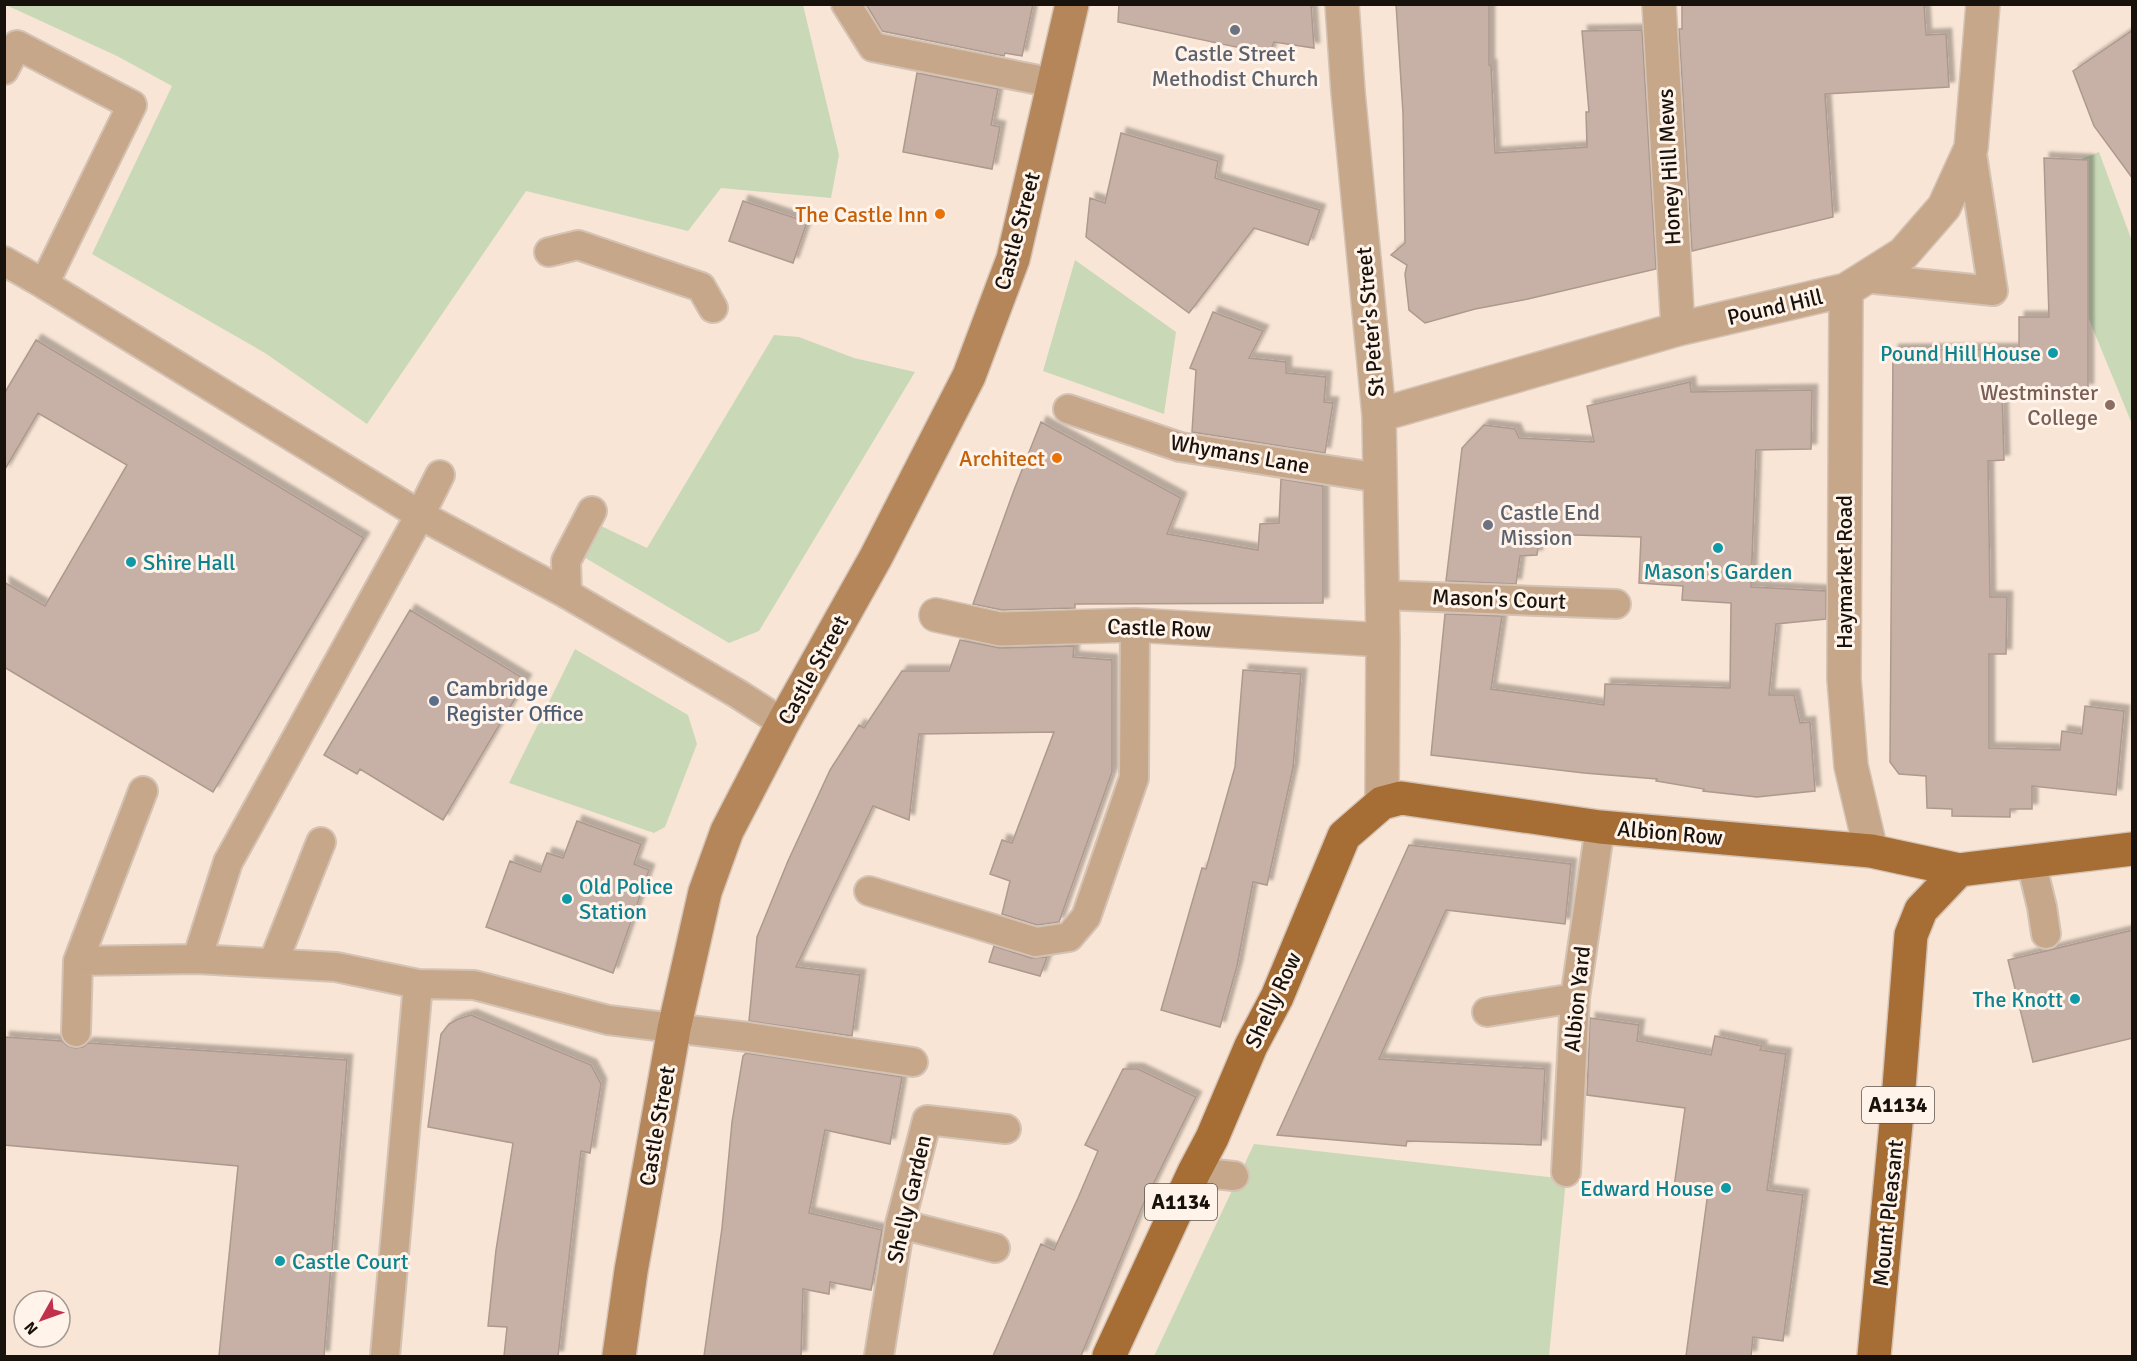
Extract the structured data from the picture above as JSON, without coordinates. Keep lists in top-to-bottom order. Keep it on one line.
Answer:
{"streets":{"main road":["Albion Row","Shelly Row","A1134","Mount Pleasant"],"street":["Honey Hill Mews","Castle Street","Pound Hill","St Peter's Street","Haymarket Road","Castle Row"],"lane":["Whymans Lane","Mason's Court","Albion Yard","Shelly Garden"]},"crossings":[["Honey Hill Mews","Pound Hill"],["Pound Hill","St Peter's Street"],["Pound Hill","Haymarket Road"],["St Peter's Street","Whymans Lane"],["St Peter's Street","Mason's Court"],["St Peter's Street","Castle Row"],["Haymarket Road","Albion Row"],["Albion Row","Albion Yard"],["Albion Row","Shelly Row"],["Albion Row","Mount Pleasant"]],"places":["Castle Street Methodist Church","The Castle Inn","Pound Hill House","Westminster College","Architect","Castle End Mission","Mason's Garden","Shire Hall","Cambridge Register Office","Old Police Station","The Knott","Edward House","Castle Court"],"north":"bottom left"}
